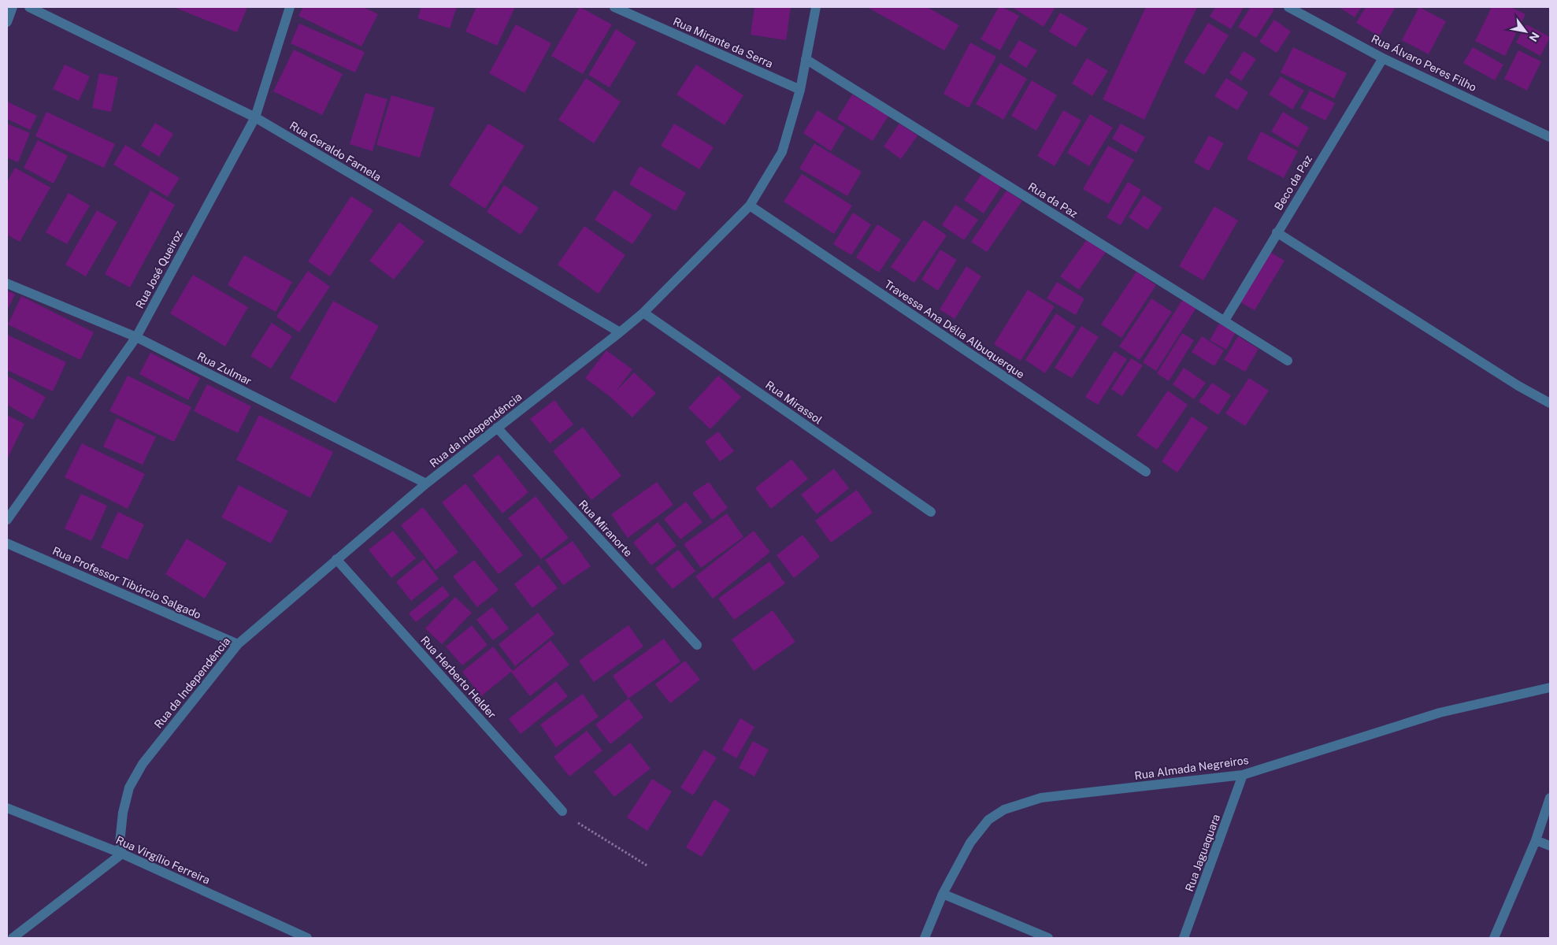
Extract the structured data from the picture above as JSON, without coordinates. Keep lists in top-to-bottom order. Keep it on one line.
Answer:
{"streets":{"street":["Rua Mirante da Serra","Rua Álvaro Peres Filho","Rua Geraldo Farnela","Beco da Paz","Rua da Paz","Rua José Queiroz","Travessa Ana Délia Albuquerque","Rua Zulmar","Rua Mirassol","Rua da Independência","Rua Miranorte","Rua Professor Tibúrcio Salgado","Rua Herberto Helder","Rua Almada Negreiros","Rua Jaguaquara","Rua Virgílio Ferreira"]},"crossings":[["Rua Mirante da Serra","Rua da Independência"],["Rua Álvaro Peres Filho","Beco da Paz"],["Rua Geraldo Farnela","Rua José Queiroz"],["Rua Geraldo Farnela","Rua da Independência"],["Beco da Paz","Rua da Paz"],["Rua da Paz","Rua da Independência"],["Rua José Queiroz","Rua Zulmar"],["Travessa Ana Délia Albuquerque","Rua da Independência"],["Rua Zulmar","Rua da Independência"],["Rua Mirassol","Rua da Independência"],["Rua da Independência","Rua Miranorte"],["Rua da Independência","Rua Professor Tibúrcio Salgado"],["Rua da Independência","Rua Herberto Helder"],["Rua da Independência","Rua Virgílio Ferreira"],["Rua Almada Negreiros","Rua Jaguaquara"]],"north":"bottom right"}
